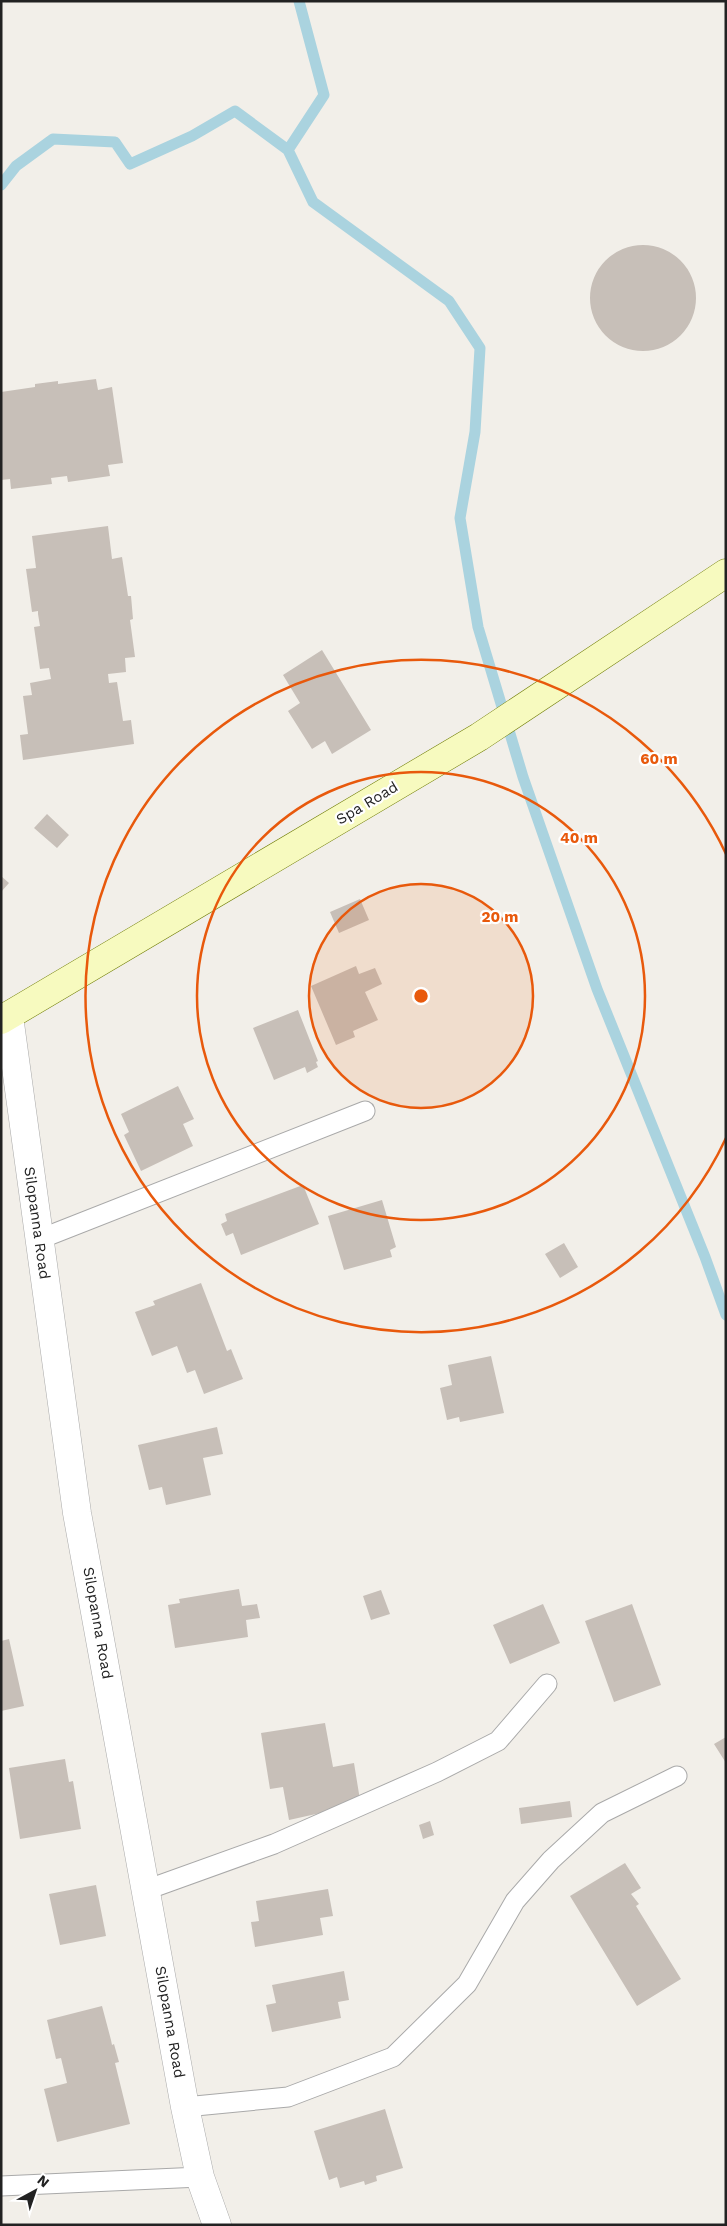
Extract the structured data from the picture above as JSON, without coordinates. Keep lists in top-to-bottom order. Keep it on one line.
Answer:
{"streets":{"main road":["Spa Road"],"street":["Silopanna Road"]},"crossings":[["Spa Road","Silopanna Road"]],"north":"top right","rings":["60 m","40 m","20 m"]}
